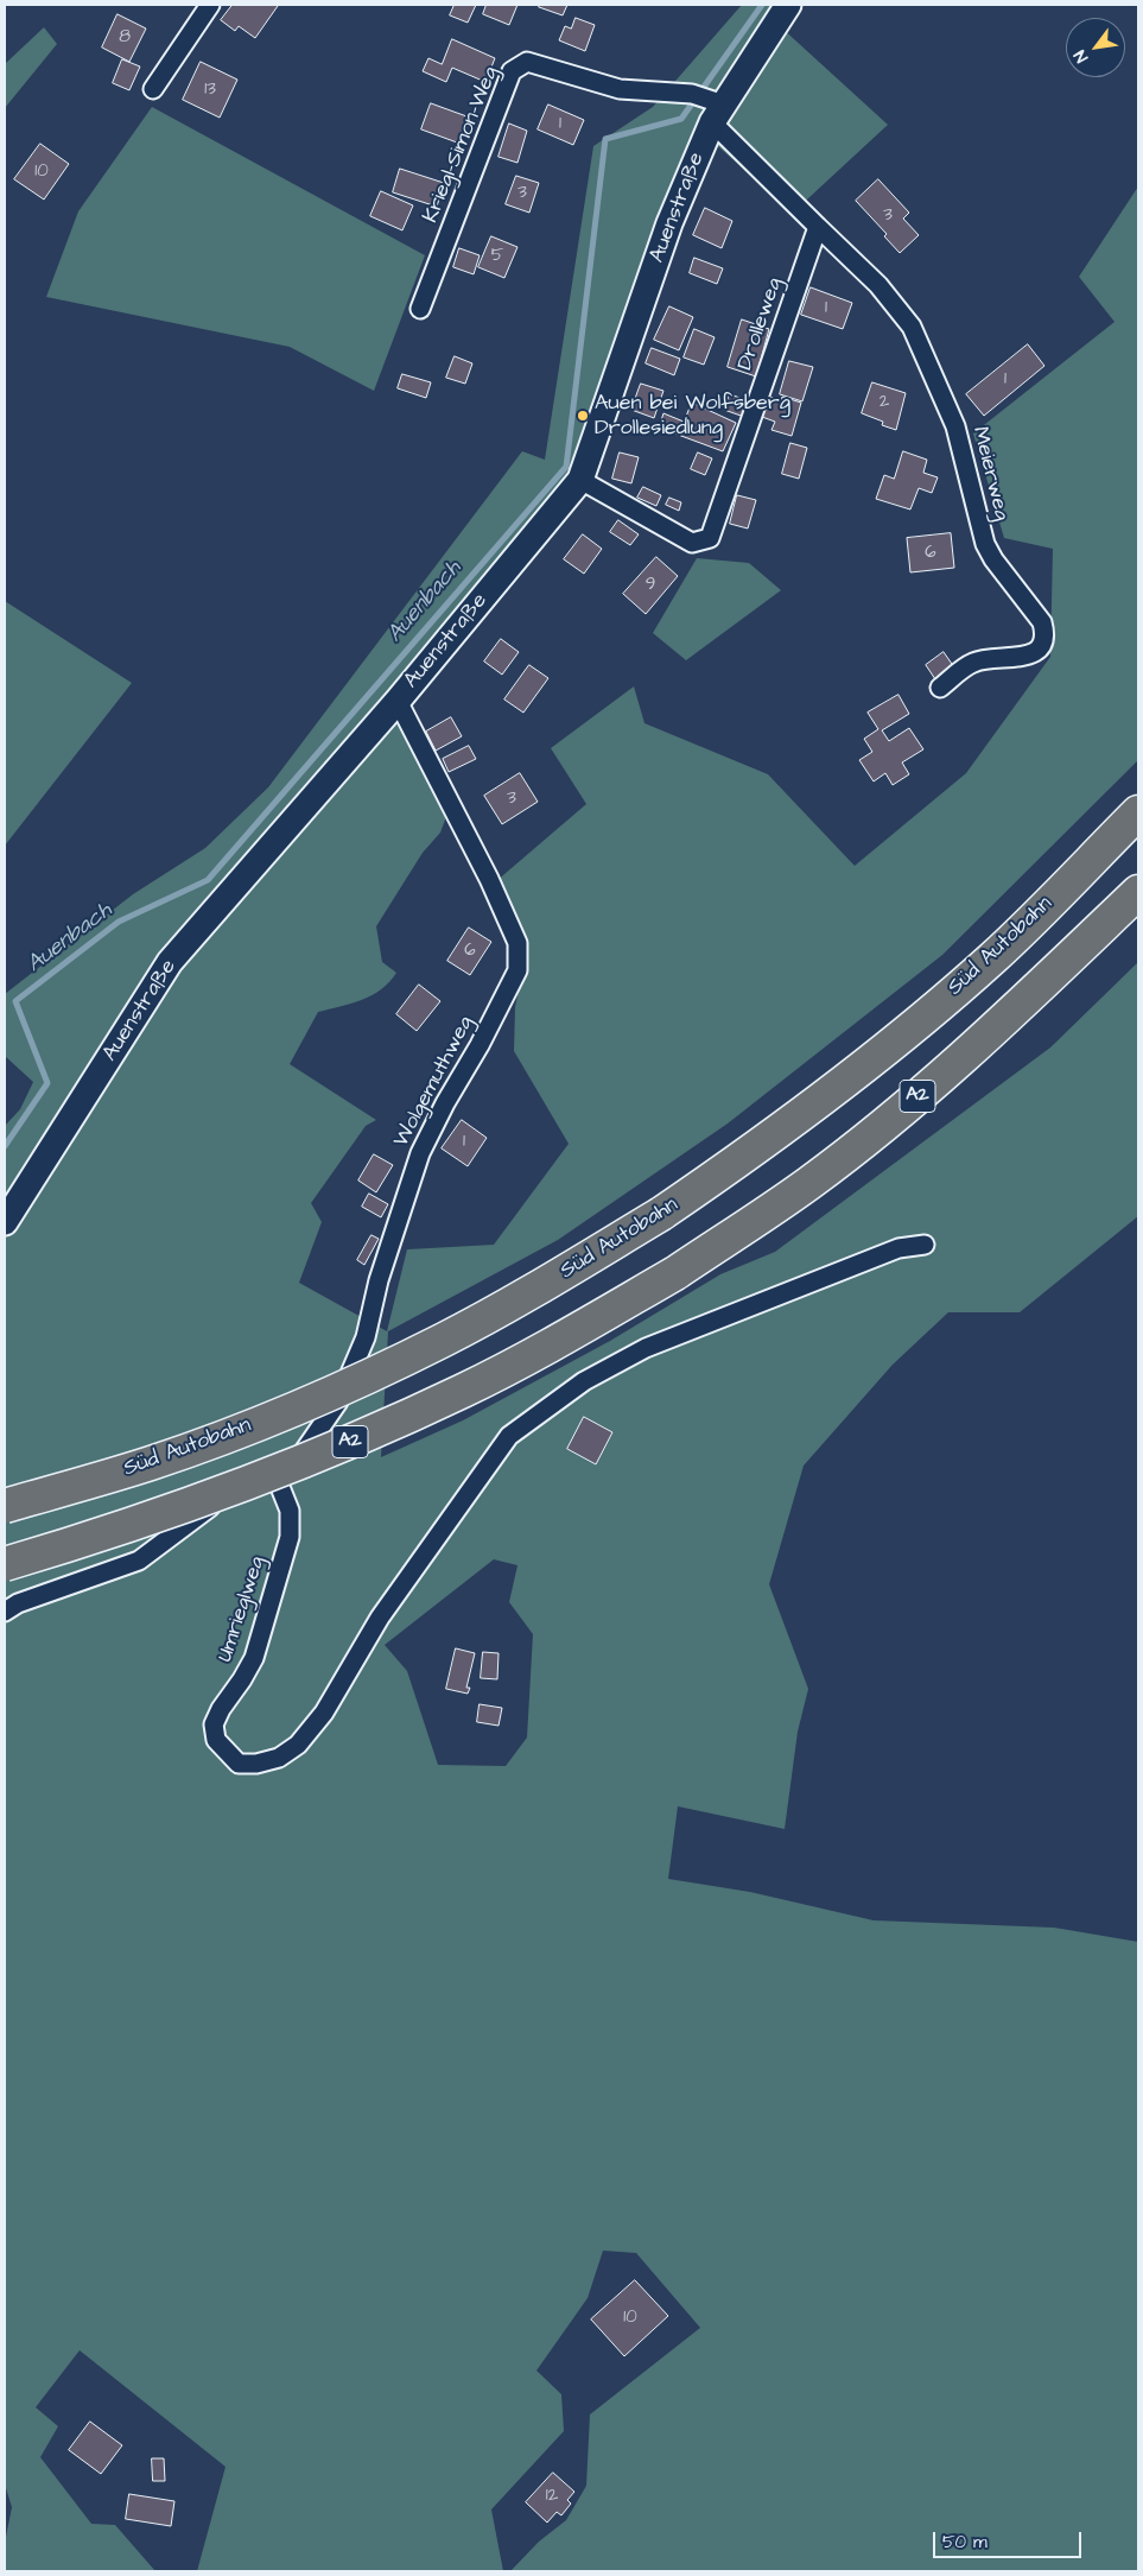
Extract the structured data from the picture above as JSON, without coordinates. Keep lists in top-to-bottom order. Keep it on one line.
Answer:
{"streets":{"highway":["Süd Autobahn","A2"],"street":["Kriegl-Simon-Weg","Auenstraße","Drolleweg","Meierweg","Wolgemuthweg","Umrieglweg"]},"crossings":[["Kriegl-Simon-Weg","Auenstraße"],["Auenstraße","Drolleweg"],["Auenstraße","Wolgemuthweg"],["Drolleweg","Meierweg"],["Wolgemuthweg","Umrieglweg"]],"water":["Auenbach"],"places":["Auen bei Wolfsberg Drollesiedlung"],"house_numbers":["8","13","1","10","3","3","5","1","1","2","6","9","3","6","1","10","12"],"scale_bar":"50 m","north":"bottom left"}
